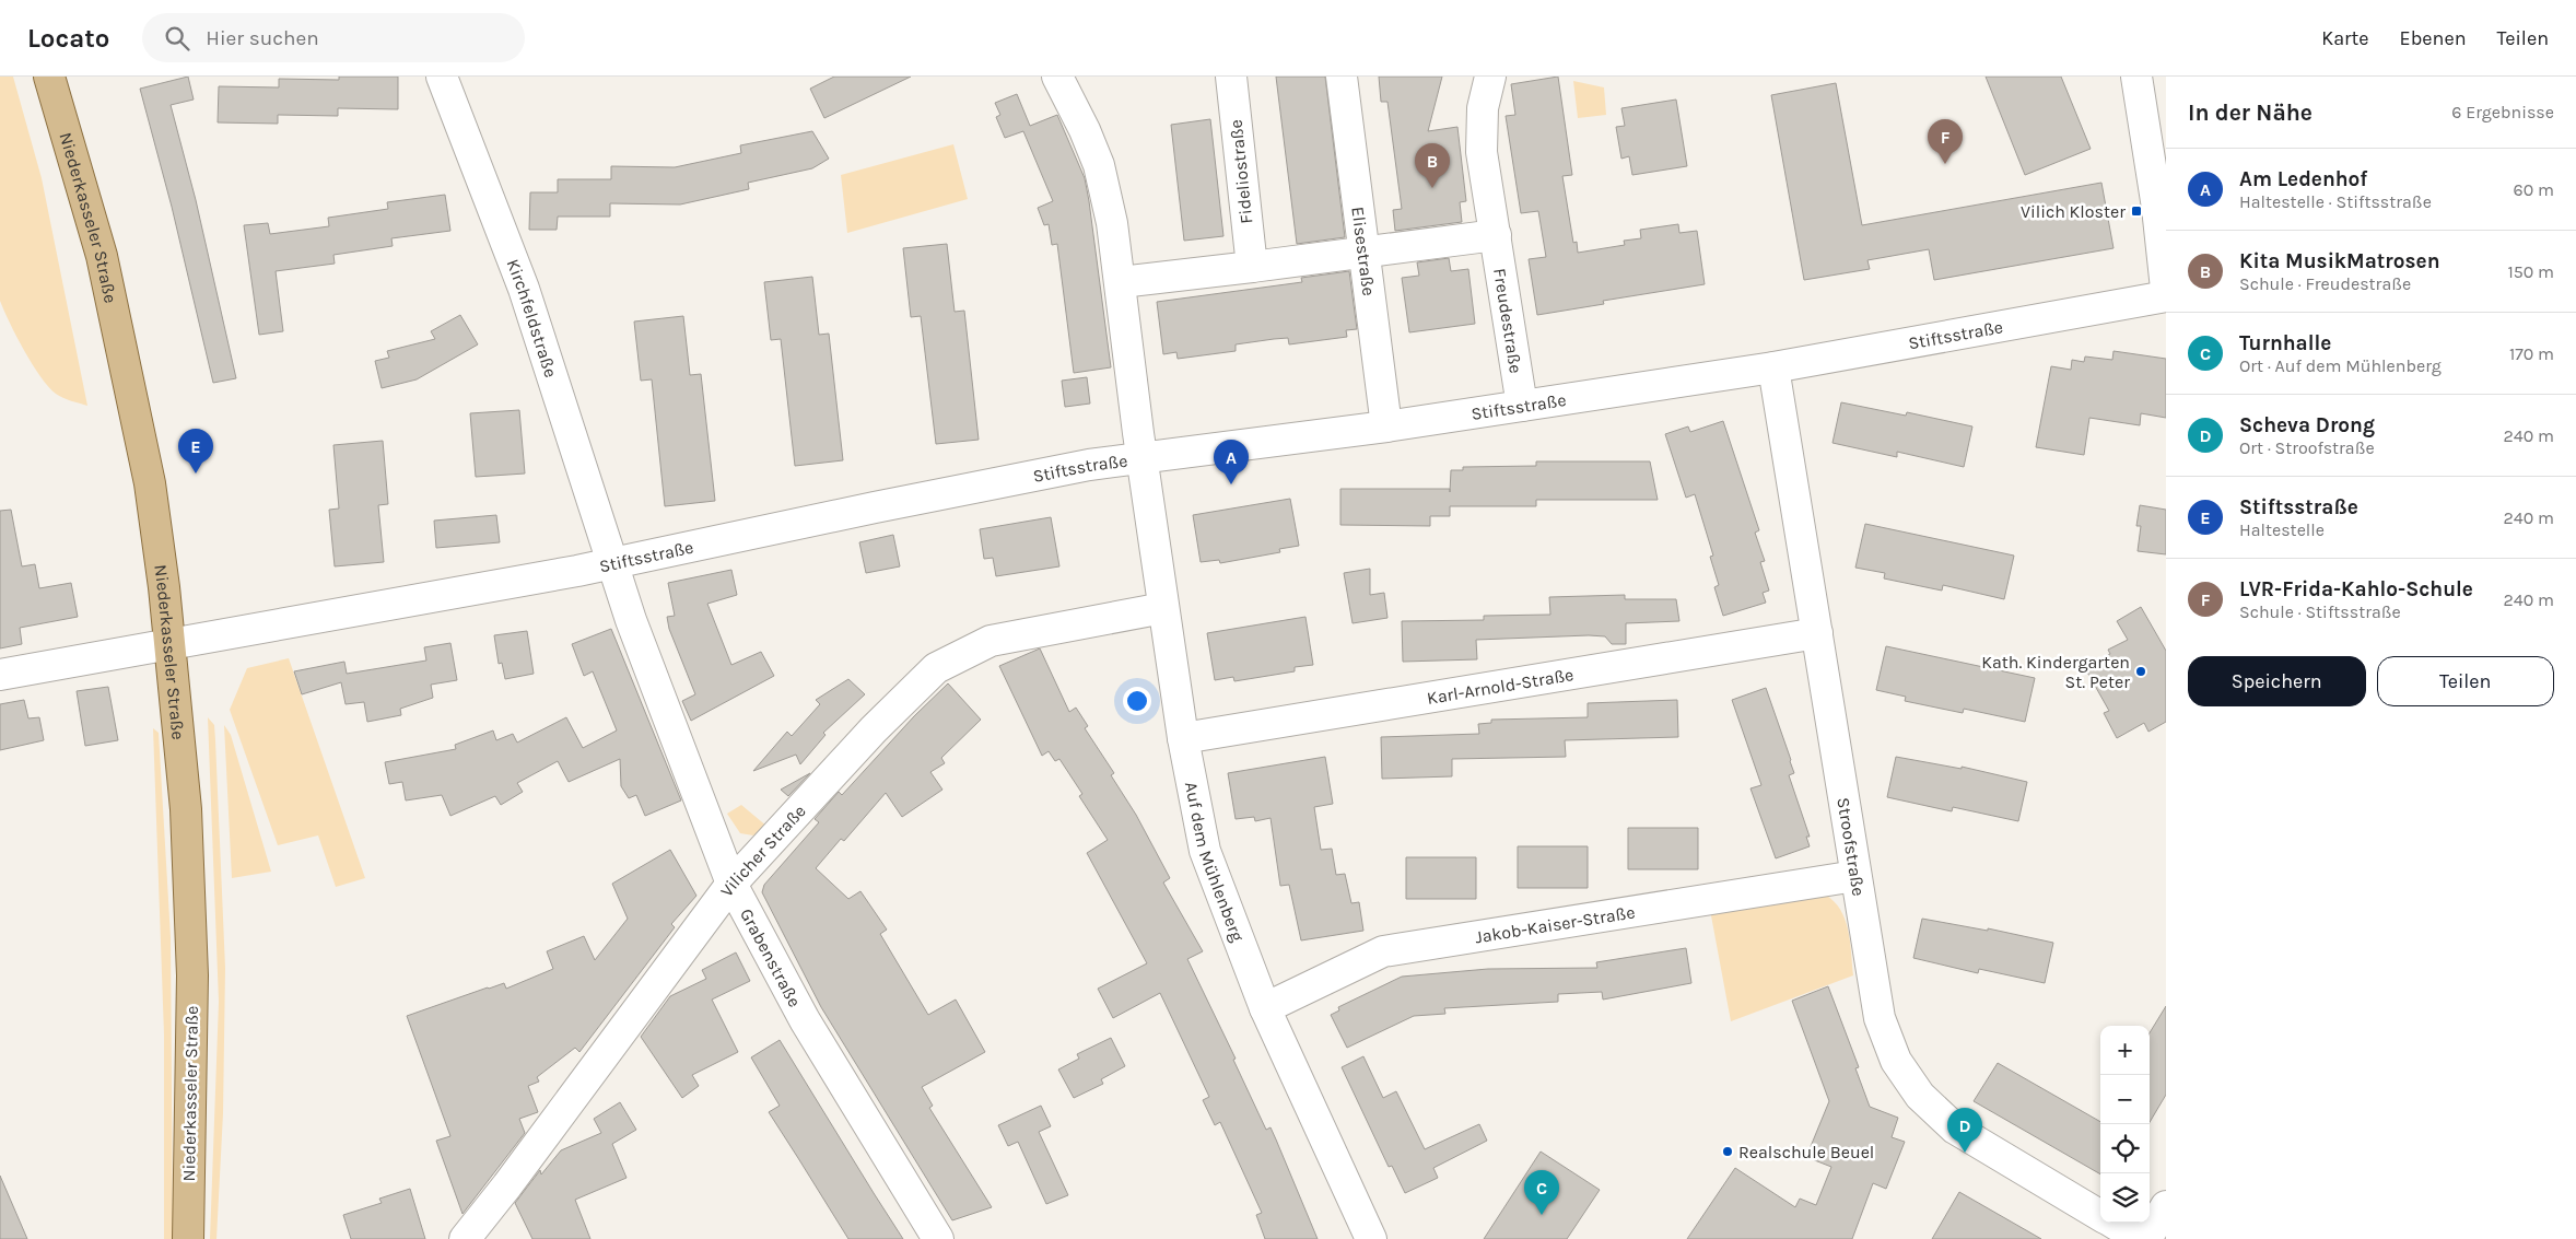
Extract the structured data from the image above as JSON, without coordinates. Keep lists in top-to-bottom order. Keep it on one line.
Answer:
{"streets":{"main road":["Niederkasseler Straße"],"street":["Fideliostraße","Elisestraße","Kirchfeldstraße","Freudestraße","Stiftsstraße","Karl-Arnold-Straße","Stroofstraße","Vilicher Straße","Auf dem Mühlenberg","Jakob-Kaiser-Straße","Grabenstraße"]},"crossings":[["Niederkasseler Straße","Stiftsstraße"],["Elisestraße","Stiftsstraße"],["Kirchfeldstraße","Stiftsstraße"],["Kirchfeldstraße","Grabenstraße"],["Freudestraße","Stiftsstraße"],["Stiftsstraße","Stroofstraße"],["Stiftsstraße","Auf dem Mühlenberg"],["Stiftsstraße","Grabenstraße"],["Karl-Arnold-Straße","Stroofstraße"],["Karl-Arnold-Straße","Auf dem Mühlenberg"],["Stroofstraße","Jakob-Kaiser-Straße"],["Vilicher Straße","Auf dem Mühlenberg"],["Vilicher Straße","Grabenstraße"],["Auf dem Mühlenberg","Jakob-Kaiser-Straße"]],"places":{"transit":["Vilich Kloster"],"other":["Kath. Kindergarten St. Peter","Realschule Beuel"]},"page":{"header":"Locato","search":"Hier suchen","nav":["Karte","Ebenen","Teilen"],"heading":["In der Nähe","6 Ergebnisse"],"pins":["F","B","E","A","D","C"],"list":[{"mark":"A","name":"Am Ledenhof","note":"Haltestelle · Stiftsstraße","value":"60 m"},{"mark":"B","name":"Kita MusikMatrosen","note":"Schule · Freudestraße","value":"150 m"},{"mark":"C","name":"Turnhalle","note":"Ort · Auf dem Mühlenberg","value":"170 m"},{"mark":"D","name":"Scheva Drong","note":"Ort · Stroofstraße","value":"240 m"},{"mark":"E","name":"Stiftsstraße","note":"Haltestelle","value":"240 m"},{"mark":"F","name":"LVR-Frida-Kahlo-Schule","note":"Schule · Stiftsstraße","value":"240 m"}],"buttons":["Speichern","Teilen"],"map_buttons":["+","−"]}}
